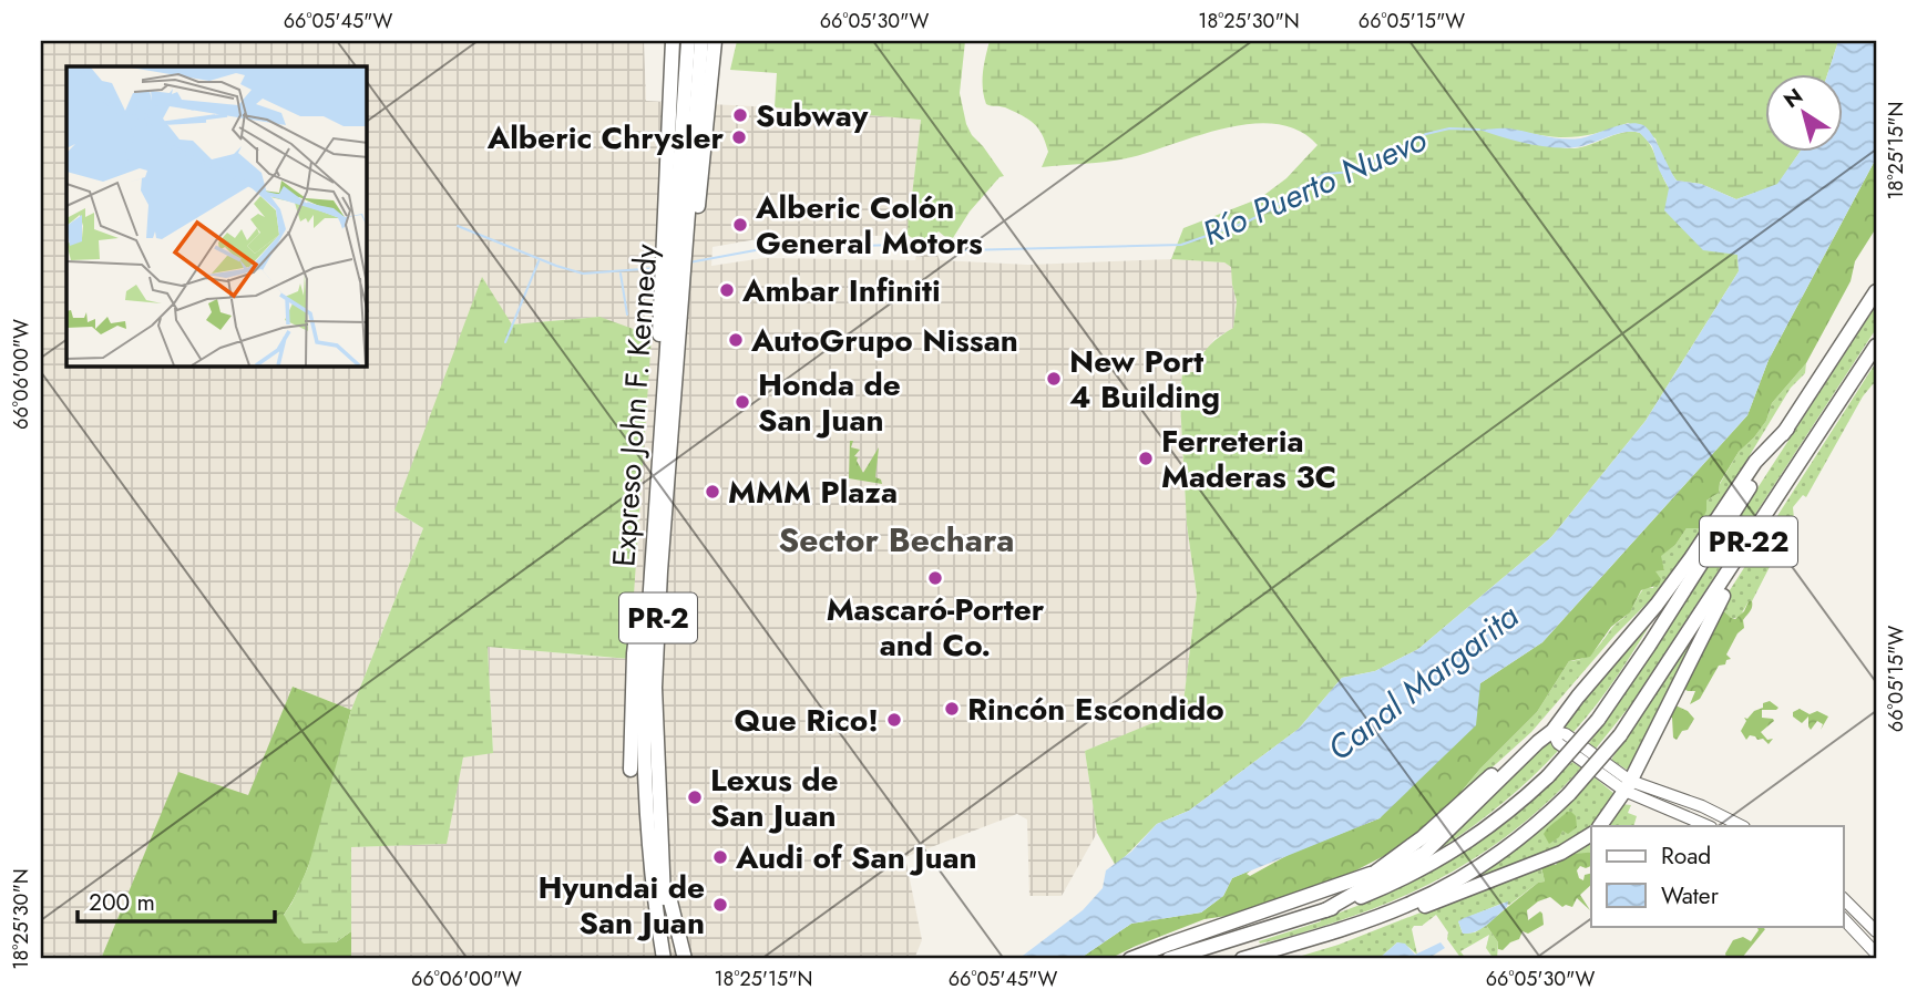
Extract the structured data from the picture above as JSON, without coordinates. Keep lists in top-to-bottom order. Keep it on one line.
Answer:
{"streets":{"highway":["Expreso John F. Kennedy","PR-22","PR-2"]},"districts":["Sector Bechara"],"water":["Río Puerto Nuevo","Canal Margarita"],"places":["Subway","Alberic Chrysler","Alberic Colón General Motors","Ambar Infiniti","AutoGrupo Nissan","New Port 4 Building","Honda de San Juan","Ferreteria Maderas 3C","MMM Plaza","Mascaró-Porter and Co.","Rincón Escondido","Que Rico!","Lexus de San Juan","Audi of San Juan","Hyundai de San Juan"],"legend":["Road","Water"],"scale_bar":"200 m","north":"top left","coordinates":["66°05'45\"W","66°05'30\"W","18°25'30\"N","66°05'15\"W","18°25'15\"N","66°06'00\"W"]}
